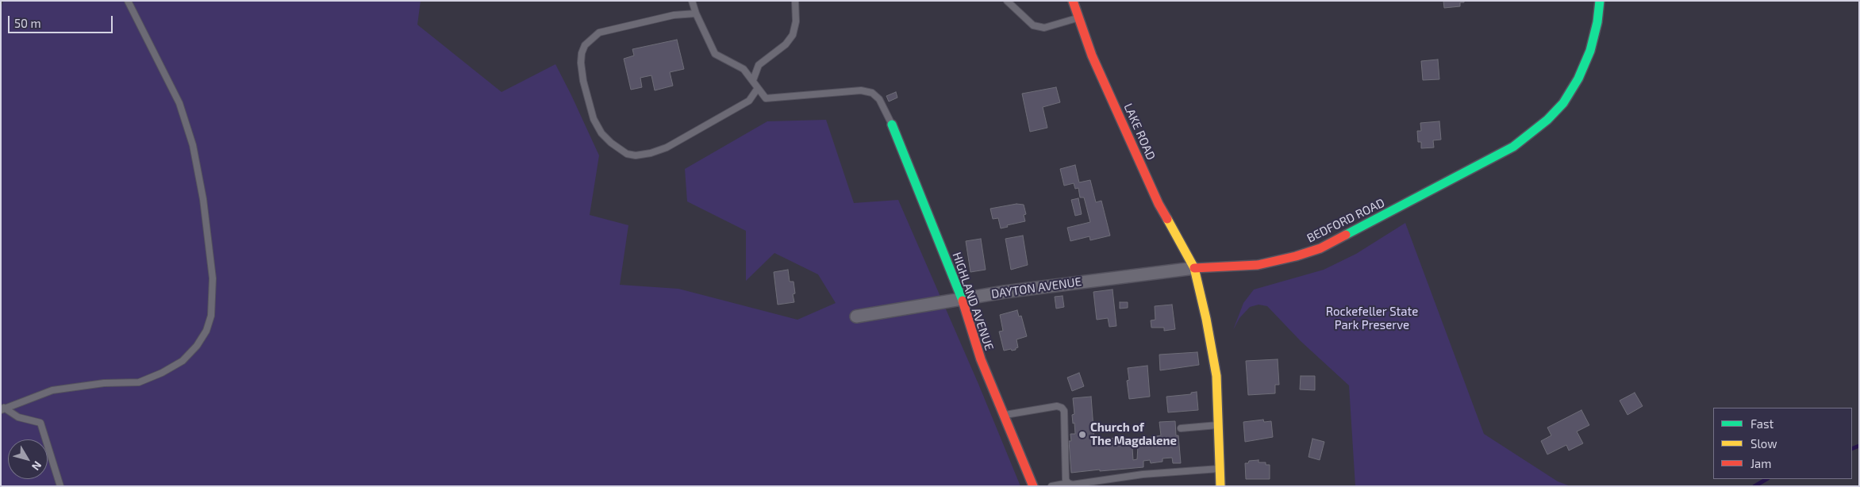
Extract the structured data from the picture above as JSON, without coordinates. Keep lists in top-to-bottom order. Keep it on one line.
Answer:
{"streets":{"main road":["LAKE ROAD","BEDFORD ROAD","HIGHLAND AVENUE"],"street":["DAYTON AVENUE"]},"crossings":[["LAKE ROAD","BEDFORD ROAD"],["LAKE ROAD","DAYTON AVENUE"],["BEDFORD ROAD","DAYTON AVENUE"],["DAYTON AVENUE","HIGHLAND AVENUE"]],"parks":["Rockefeller State Park Preserve"],"places":["Church of The Magdalene"],"legend":["Fast","Slow","Jam"],"scale_bar":"50 m","north":"bottom right"}
